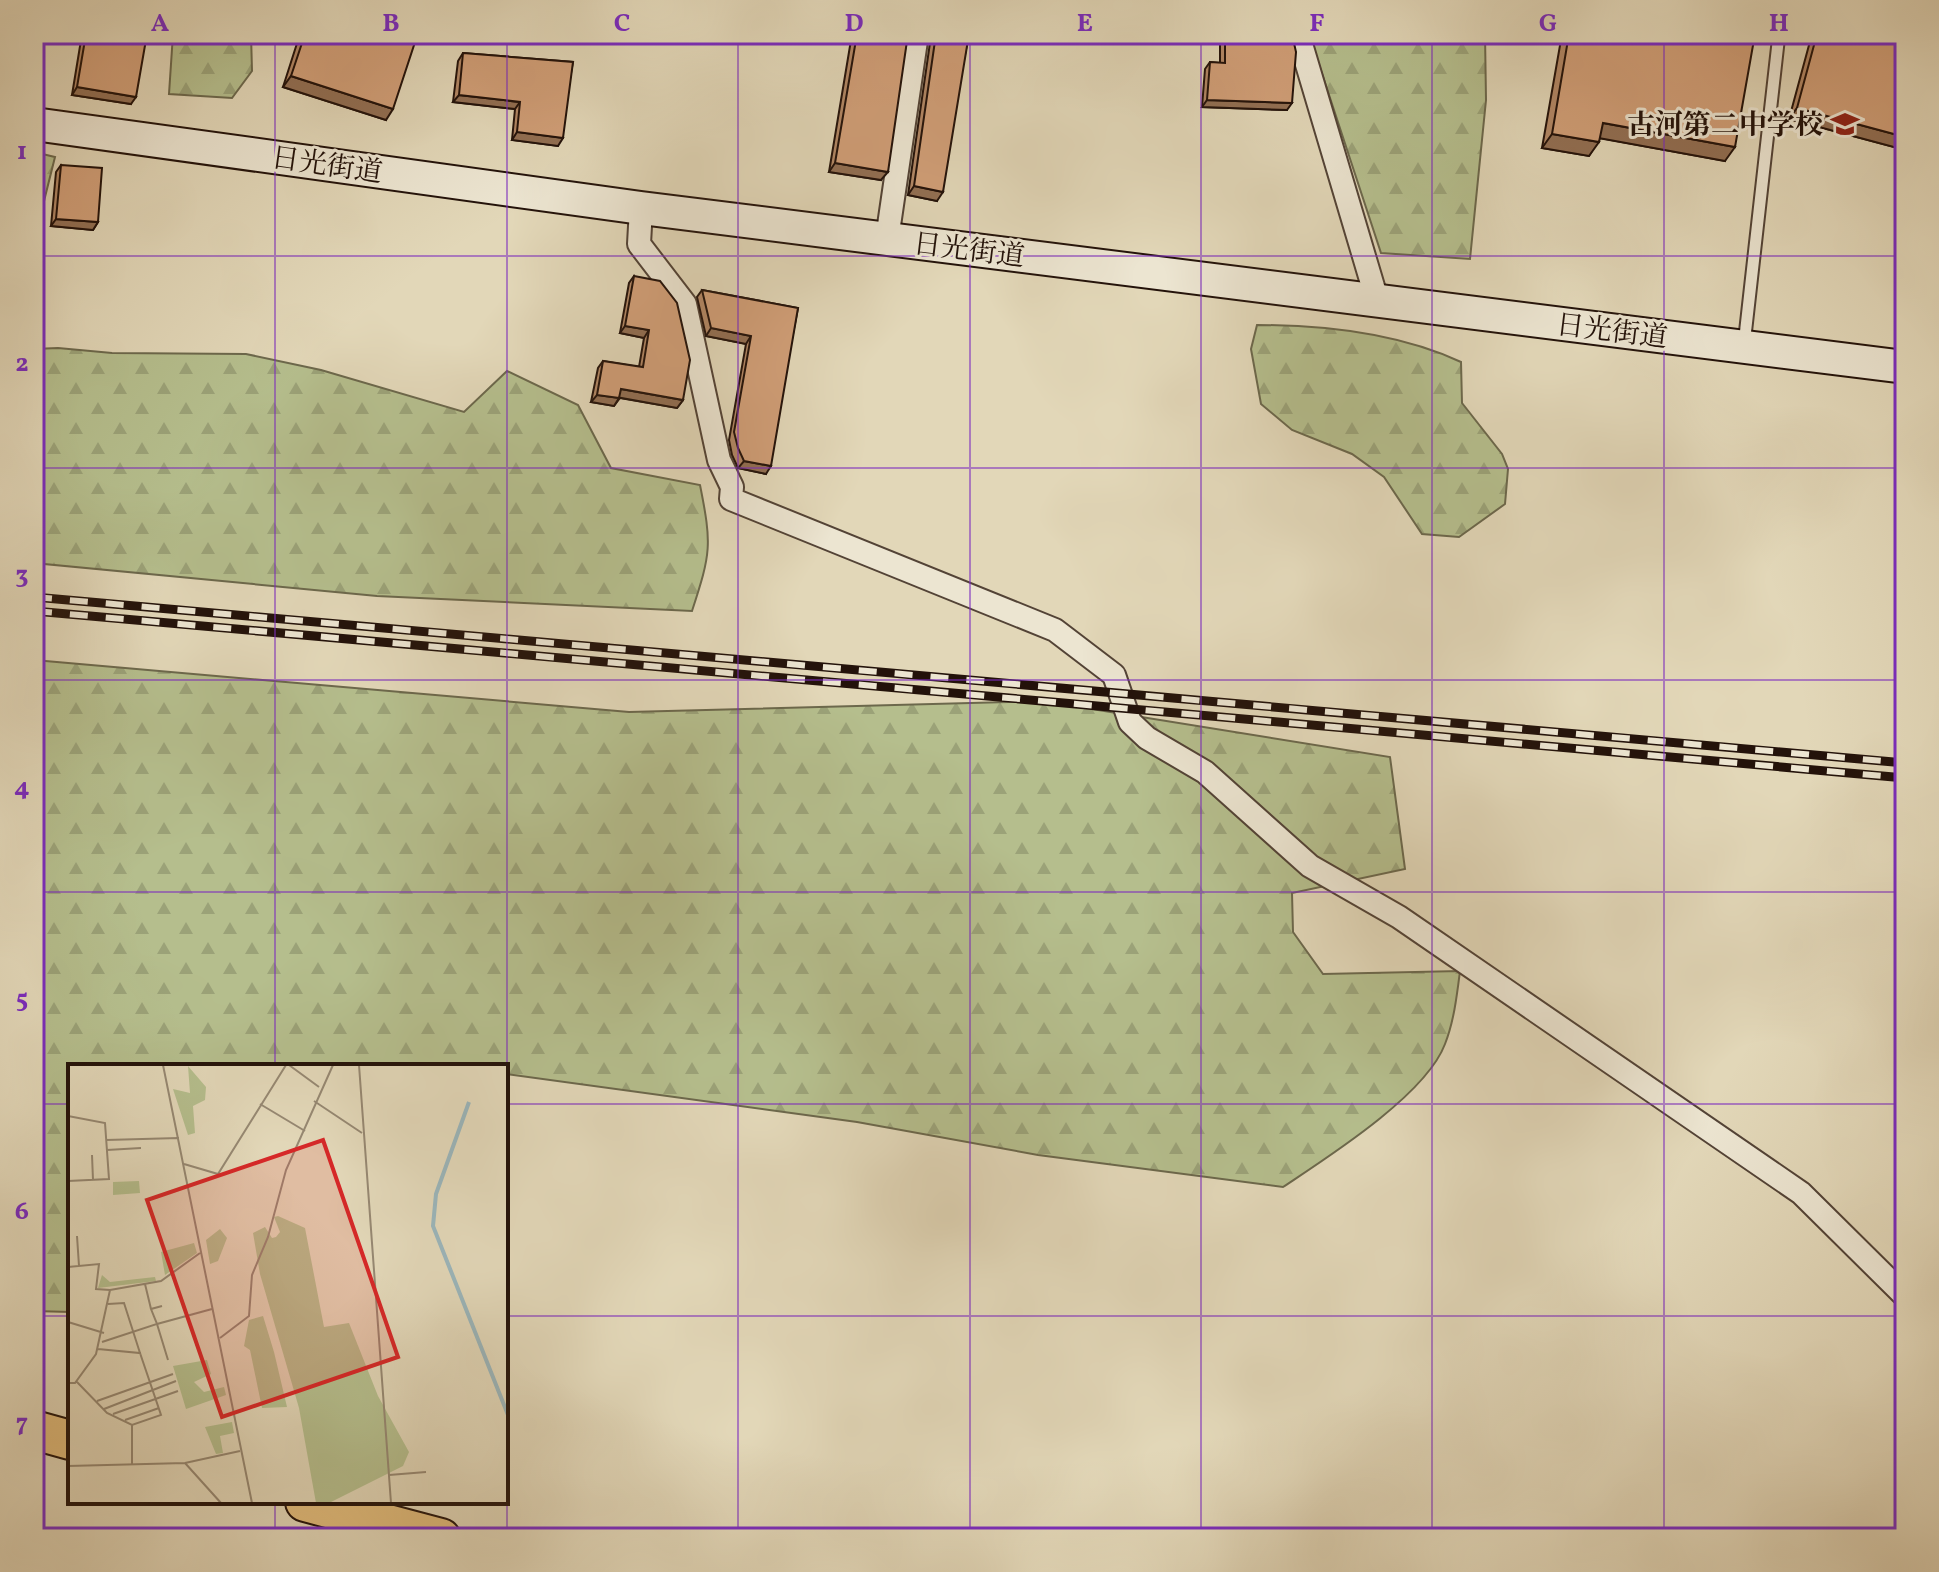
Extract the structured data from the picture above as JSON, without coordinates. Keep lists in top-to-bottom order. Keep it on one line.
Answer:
{"streets":{"main road":["日光街道"]},"places":{"school or university":["古河第二中学校"]},"grid":{"columns":["A","B","C","D","E","F","G","H"],"rows":["1","2","3","4","5","6","7"]}}
